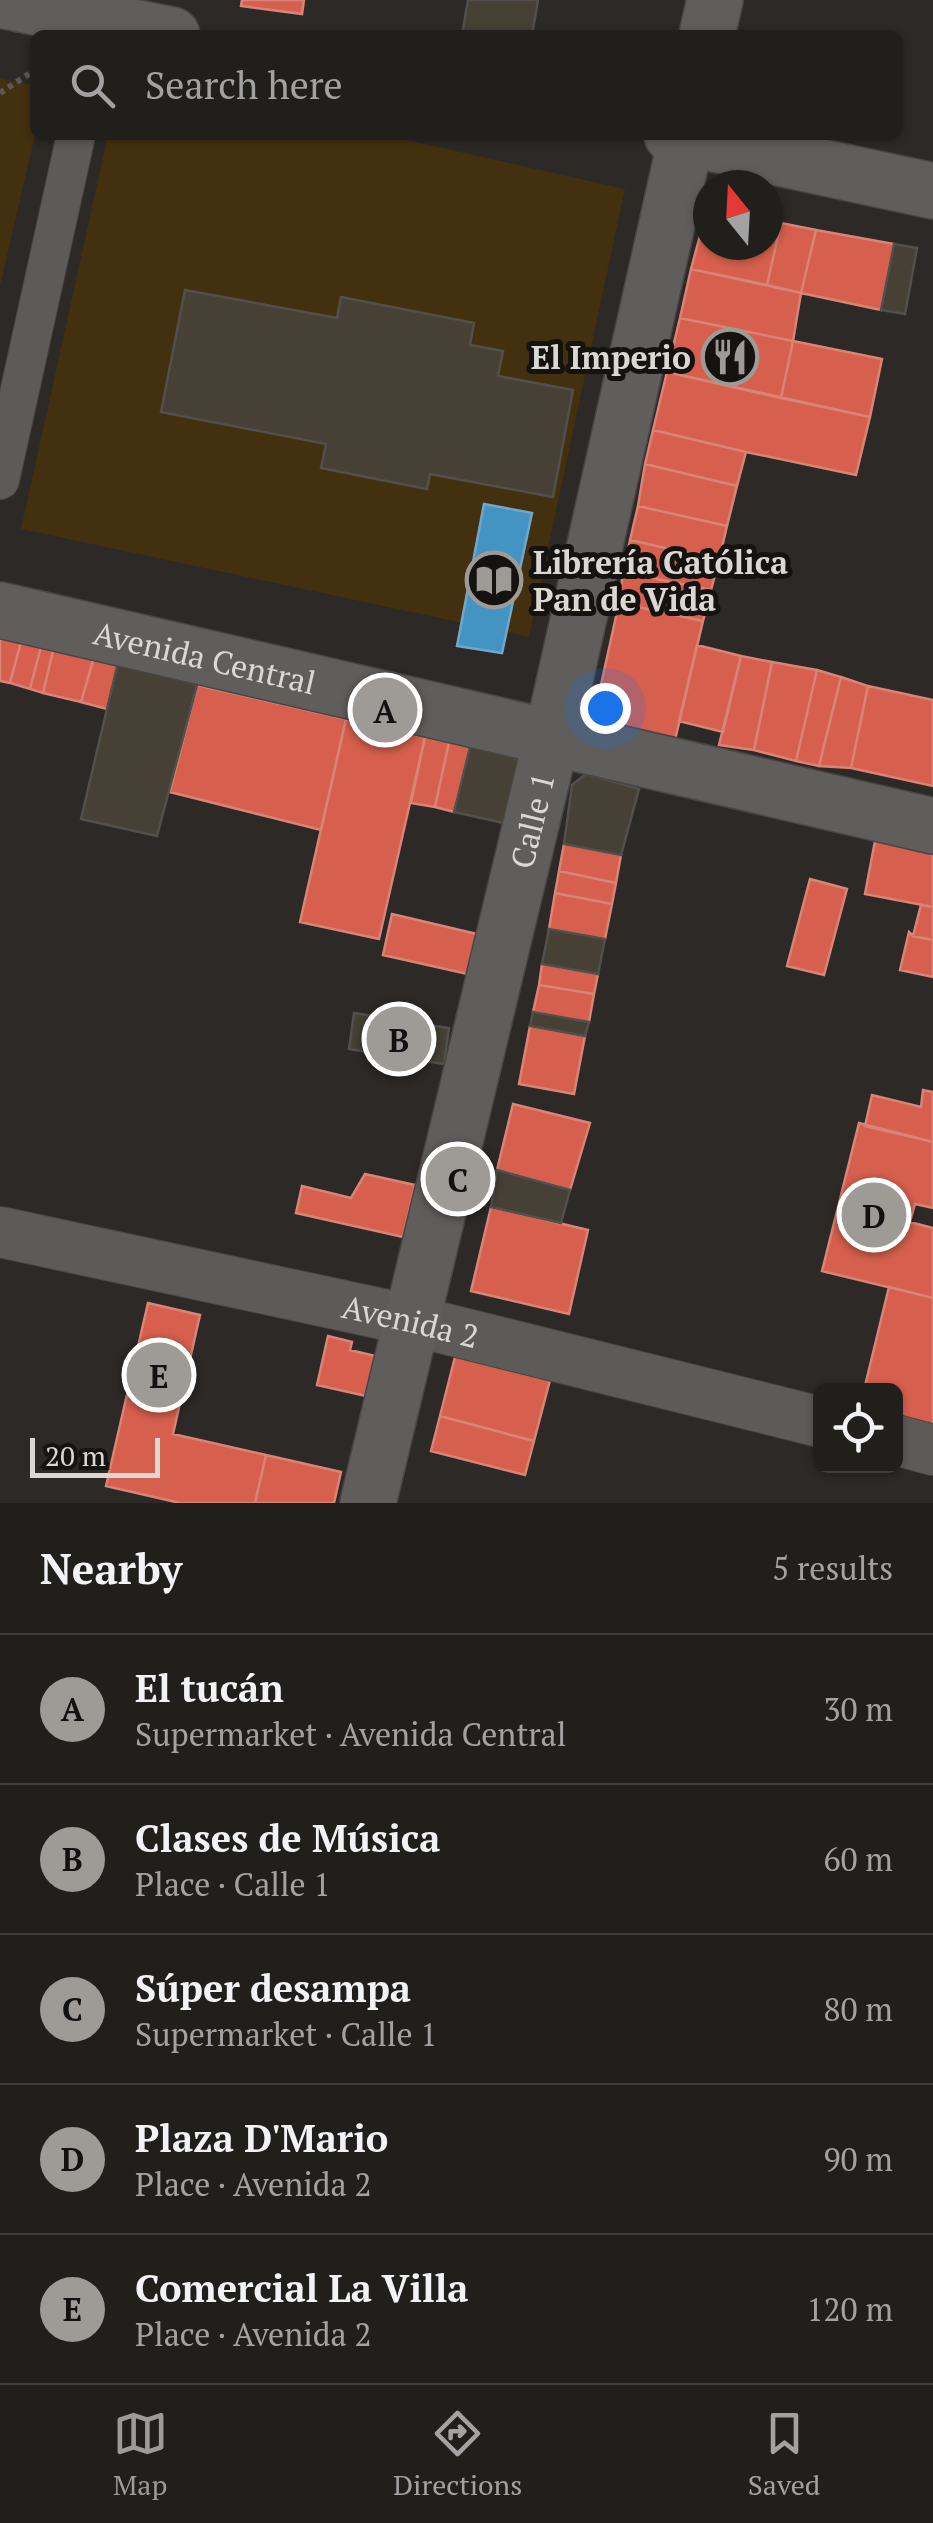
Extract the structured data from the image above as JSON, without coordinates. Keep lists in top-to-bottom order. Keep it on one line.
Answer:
{"streets":{"main road":["Avenida Central","Calle 1"],"street":["Avenida 2"]},"crossings":[["Avenida Central","Calle 1"],["Calle 1","Avenida 2"]],"places":{"restaurant":["El Imperio"],"library":["Librería Católica Pan de Vida"]},"scale_bar":"20 m","north":"top","page":{"search":"Search here","pins":["A","B","C","D","E"],"scale":"20 m","heading":["Nearby","5 results"],"list":[{"mark":"A","name":"El tucán","note":"Supermarket · Avenida Central","value":"30 m"},{"mark":"B","name":"Clases de Música","note":"Place · Calle 1","value":"60 m"},{"mark":"C","name":"Súper desampa","note":"Supermarket · Calle 1","value":"80 m"},{"mark":"D","name":"Plaza D'Mario","note":"Place · Avenida 2","value":"90 m"},{"mark":"E","name":"Comercial La Villa","note":"Place · Avenida 2","value":"120 m"}],"nav":["Map","Directions","Saved"]}}
